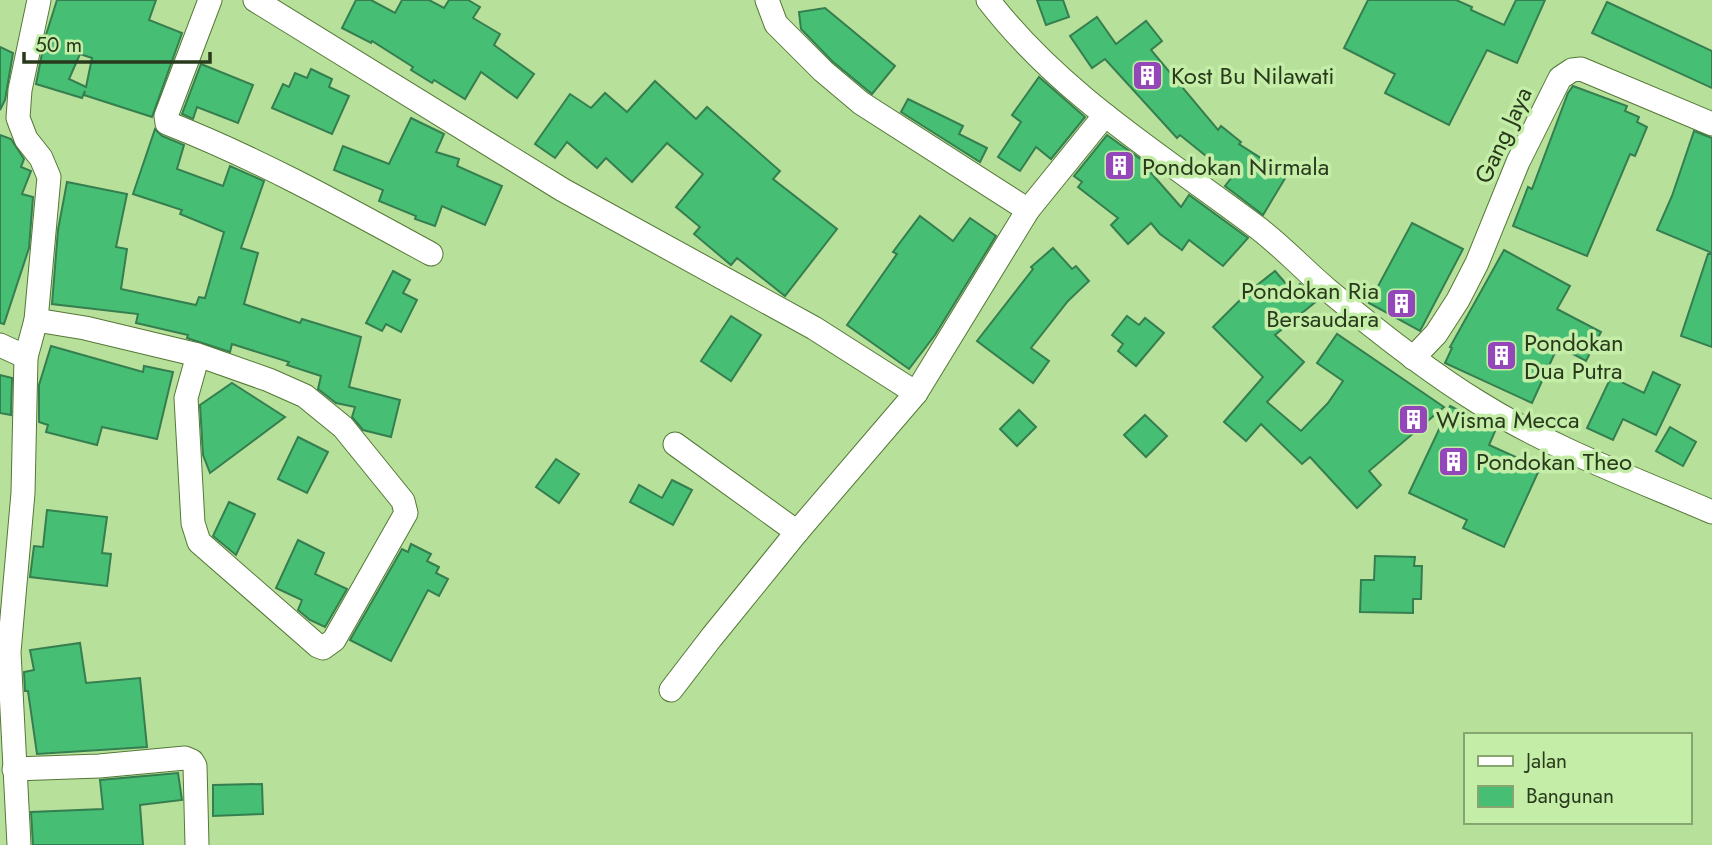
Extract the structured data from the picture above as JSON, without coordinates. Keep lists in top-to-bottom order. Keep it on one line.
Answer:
{"streets":{"street":["Gang Jaya"]},"places":{"building":["Kost Bu Nilawati","Pondokan Nirmala","Pondokan Ria Bersaudara","Pondokan Dua Putra","Wisma Mecca","Pondokan Theo"]},"legend":["Jalan","Bangunan"],"scale_bar":"50 m"}
